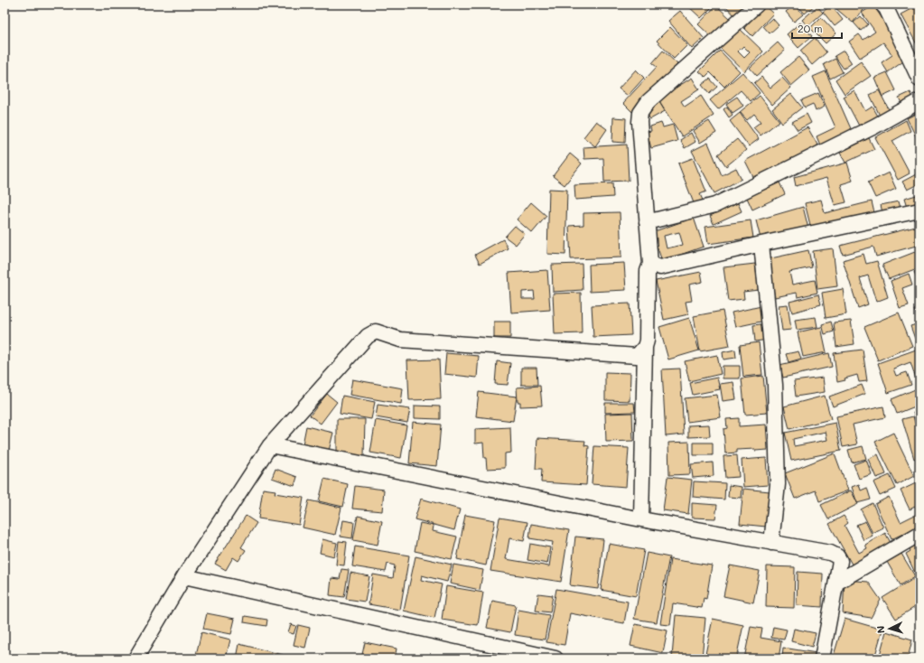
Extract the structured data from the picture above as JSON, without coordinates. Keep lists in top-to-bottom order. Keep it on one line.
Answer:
{"scale_bar":"20 m","north":"left"}
